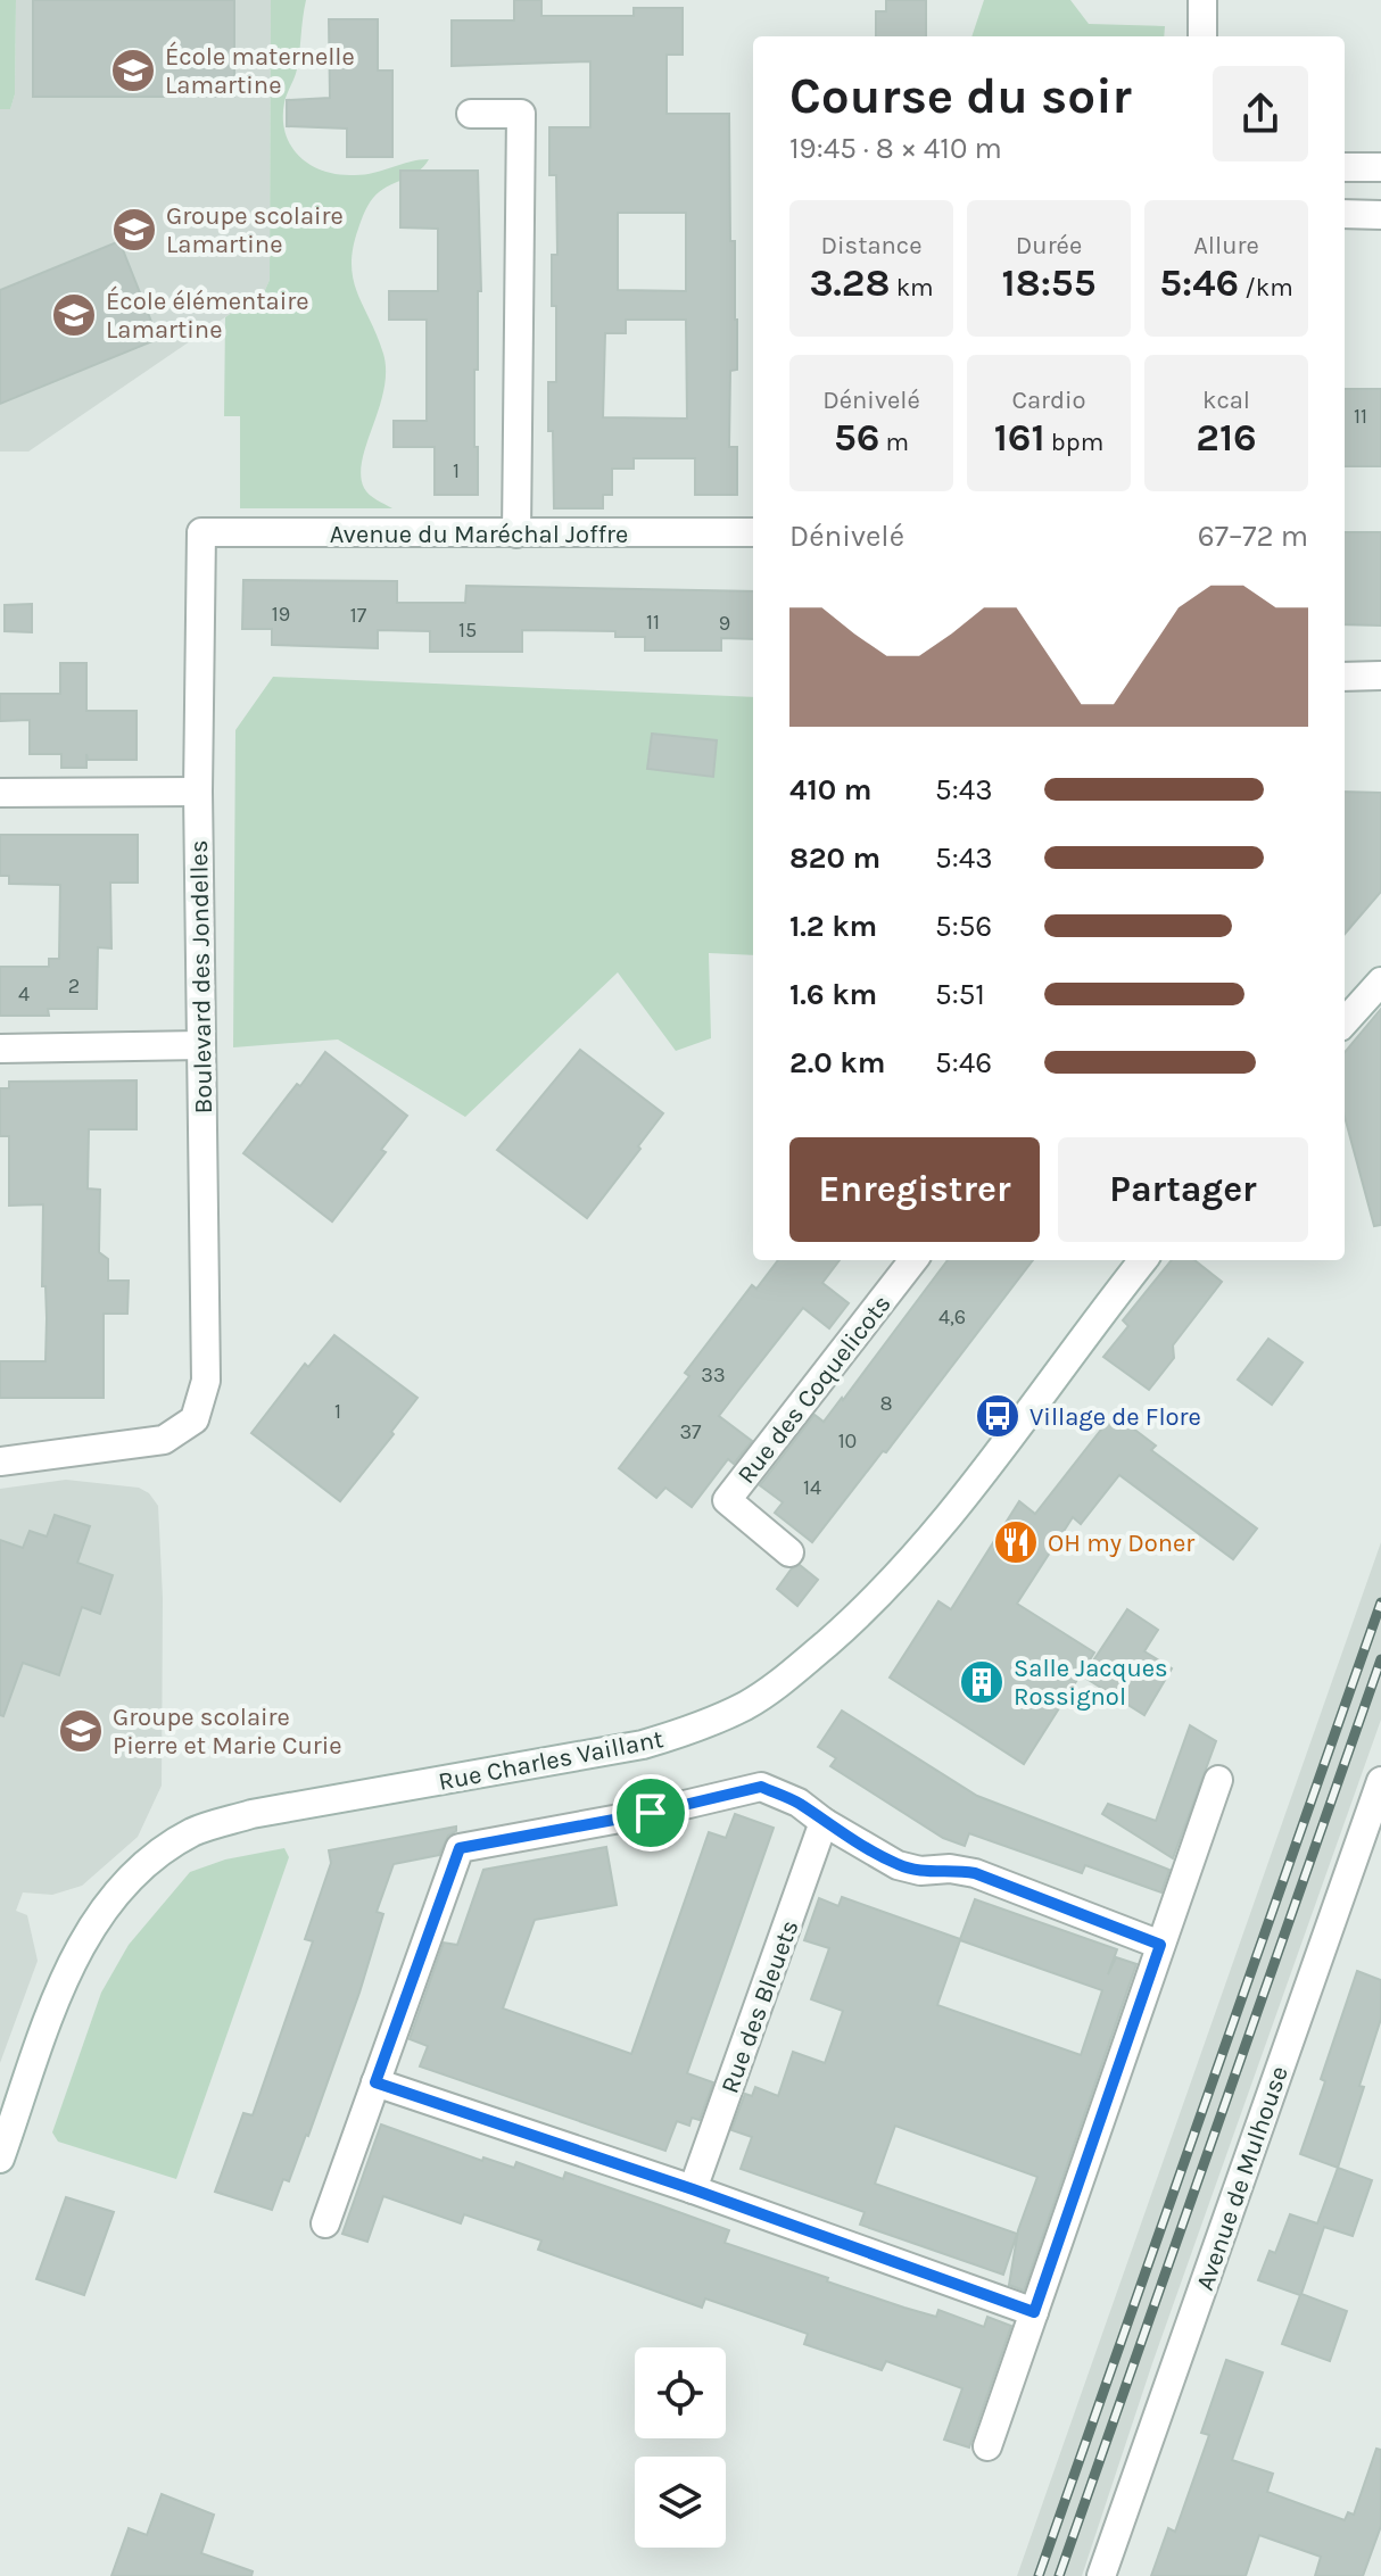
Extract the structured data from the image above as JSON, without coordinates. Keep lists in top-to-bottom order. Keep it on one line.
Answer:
{"streets":{"street":["Avenue du Maréchal Joffre","Boulevard des Jondelles","Rue des Coquelicots","Rue Charles Vaillant","Rue des Bleuets","Avenue de Mulhouse"]},"crossings":[["Avenue du Maréchal Joffre","Boulevard des Jondelles"]],"places":{"school or university":["École maternelle Lamartine","Groupe scolaire Lamartine","École élémentaire Lamartine","Groupe scolaire Pierre et Marie Curie"],"bus stop":["Village de Flore"],"restaurant":["OH my Doner"],"building":["Salle Jacques Rossignol"]},"house_numbers":["11","1","19","17","11","9","15","2","4","4,6","33","8","1","37","10","14"],"page":{"heading":["Course du soir","19:45 · 8 × 410 m"],"stats":[["Distance","3.28 km"],["Durée","18:55"],["Allure","5:46 /km"],["Dénivelé","56 m"],["Cardio","161 bpm"],["kcal","216"]],"chart":["Dénivelé","67–72 m"],"list":[{"name":"410 m","note":"5:43"},{"name":"820 m","note":"5:43"},{"name":"1.2 km","note":"5:56"},{"name":"1.6 km","note":"5:51"},{"name":"2.0 km","note":"5:46"}],"buttons":["Enregistrer","Partager"]}}
